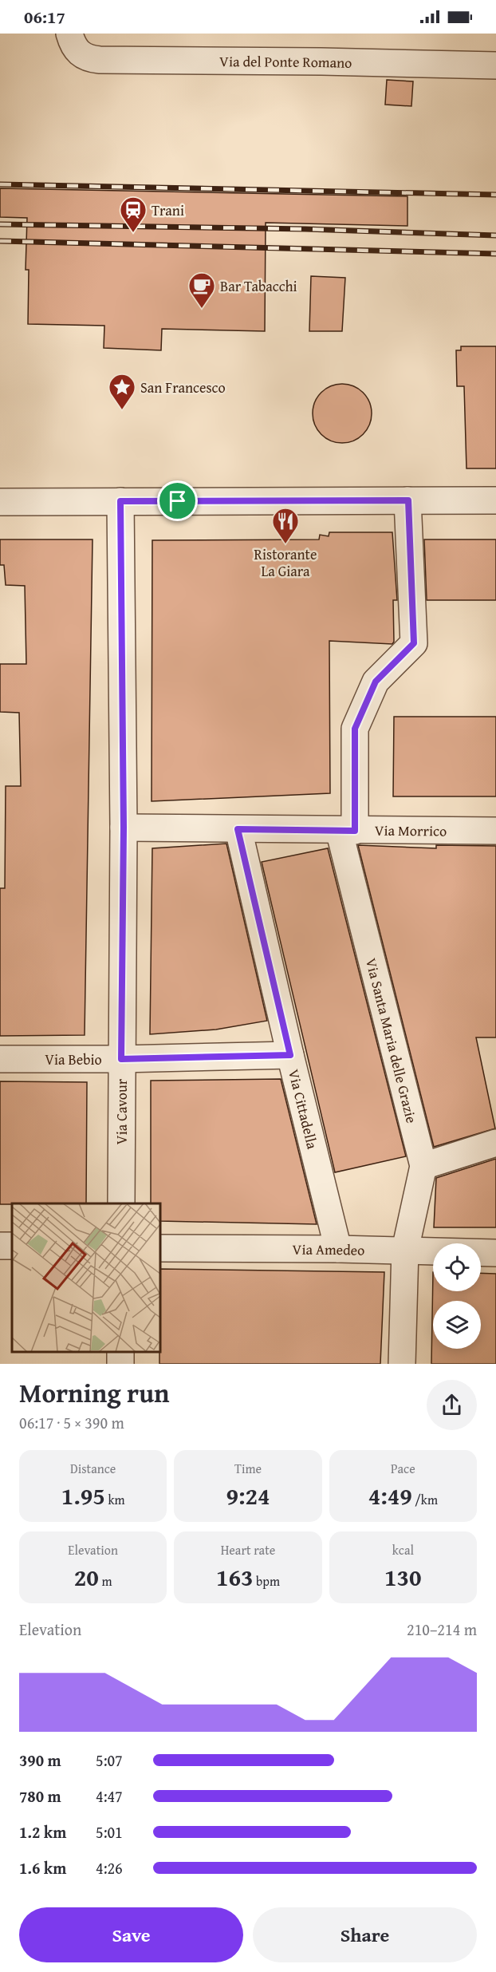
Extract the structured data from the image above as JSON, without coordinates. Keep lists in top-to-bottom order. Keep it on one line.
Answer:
{"streets":{"street":["Via del Ponte Romano","Via Morrico","Via Santa Maria delle Grazie","Via Bebio","Via Cittadella","Via Cavour","Via Amedeo"]},"crossings":[["Via Morrico","Via Santa Maria delle Grazie"],["Via Morrico","Via Cittadella"],["Via Morrico","Via Cavour"],["Via Santa Maria delle Grazie","Via Amedeo"],["Via Bebio","Via Cittadella"],["Via Bebio","Via Cavour"],["Via Cittadella","Via Amedeo"]],"places":{"station":["Trani"],"cafe":["Bar Tabacchi"],"place":["San Francesco"],"restaurant":["Ristorante La Giara"]},"page":{"status":"06:17","heading":["Morning run","06:17 · 5 × 390 m"],"stats":[["Distance","1.95 km"],["Time","9:24"],["Pace","4:49 /km"],["Elevation","20 m"],["Heart rate","163 bpm"],["kcal","130"]],"chart":["Elevation","210–214 m"],"list":[{"name":"390 m","note":"5:07"},{"name":"780 m","note":"4:47"},{"name":"1.2 km","note":"5:01"},{"name":"1.6 km","note":"4:26"}],"buttons":["Save","Share"]}}
